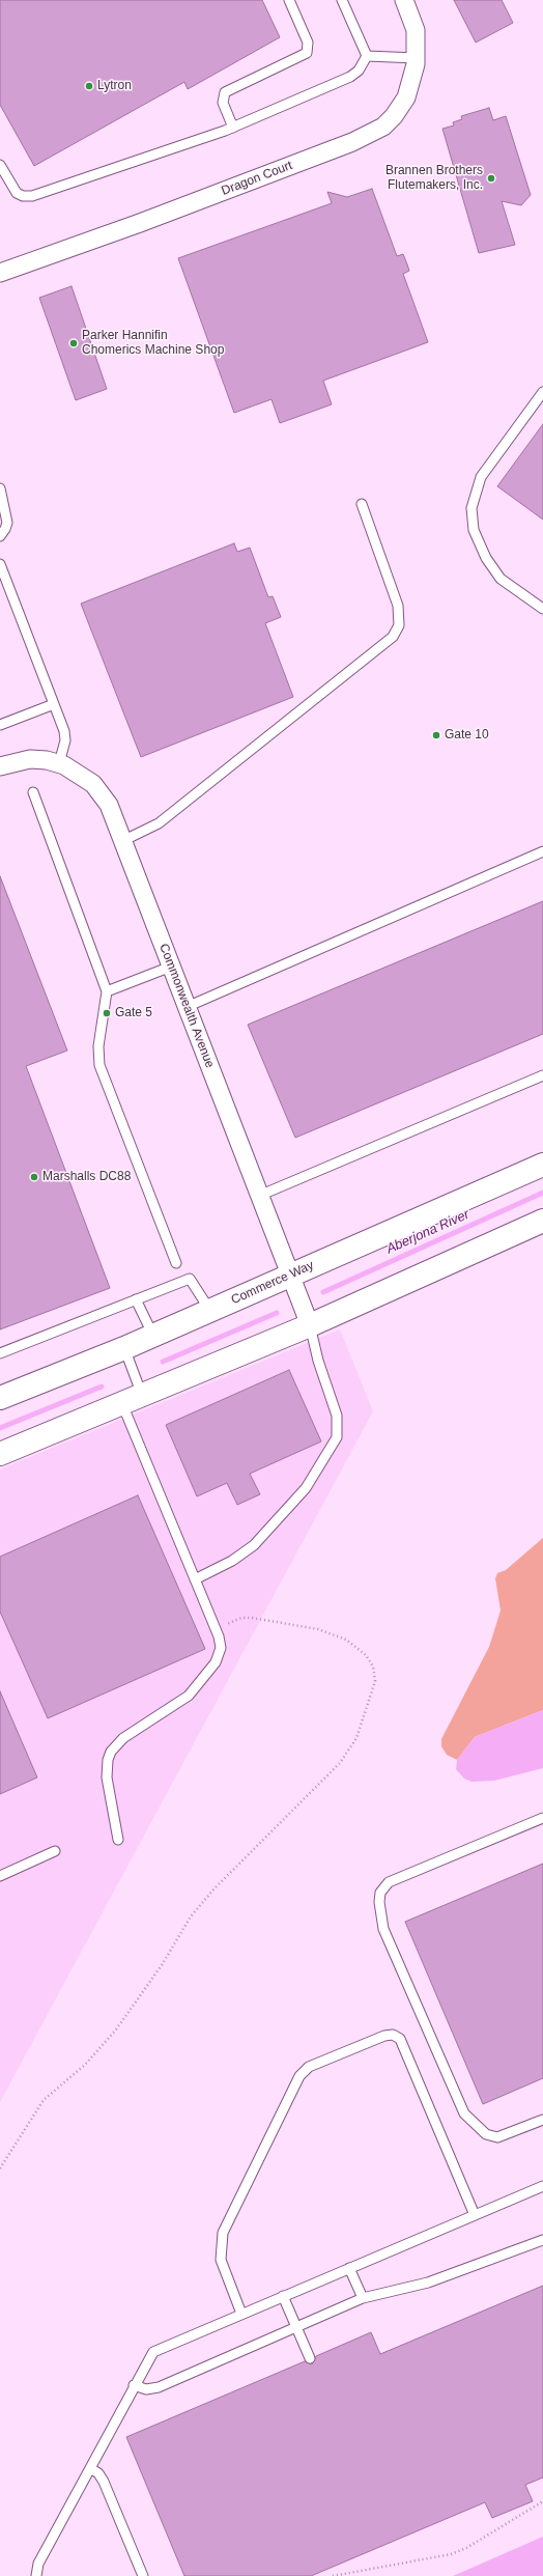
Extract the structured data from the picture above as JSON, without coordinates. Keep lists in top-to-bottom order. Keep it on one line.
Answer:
{"streets":{"street":["Dragon Court","Commonwealth Avenue","Commerce Way"]},"crossings":[["Commonwealth Avenue","Commerce Way"]],"water":["Aberjona River"],"places":["Lytron","Brannen Brothers Flutemakers, Inc.","Parker Hannifin Chomerics Machine Shop","Gate 10","Gate 5","Marshalls DC88"]}
